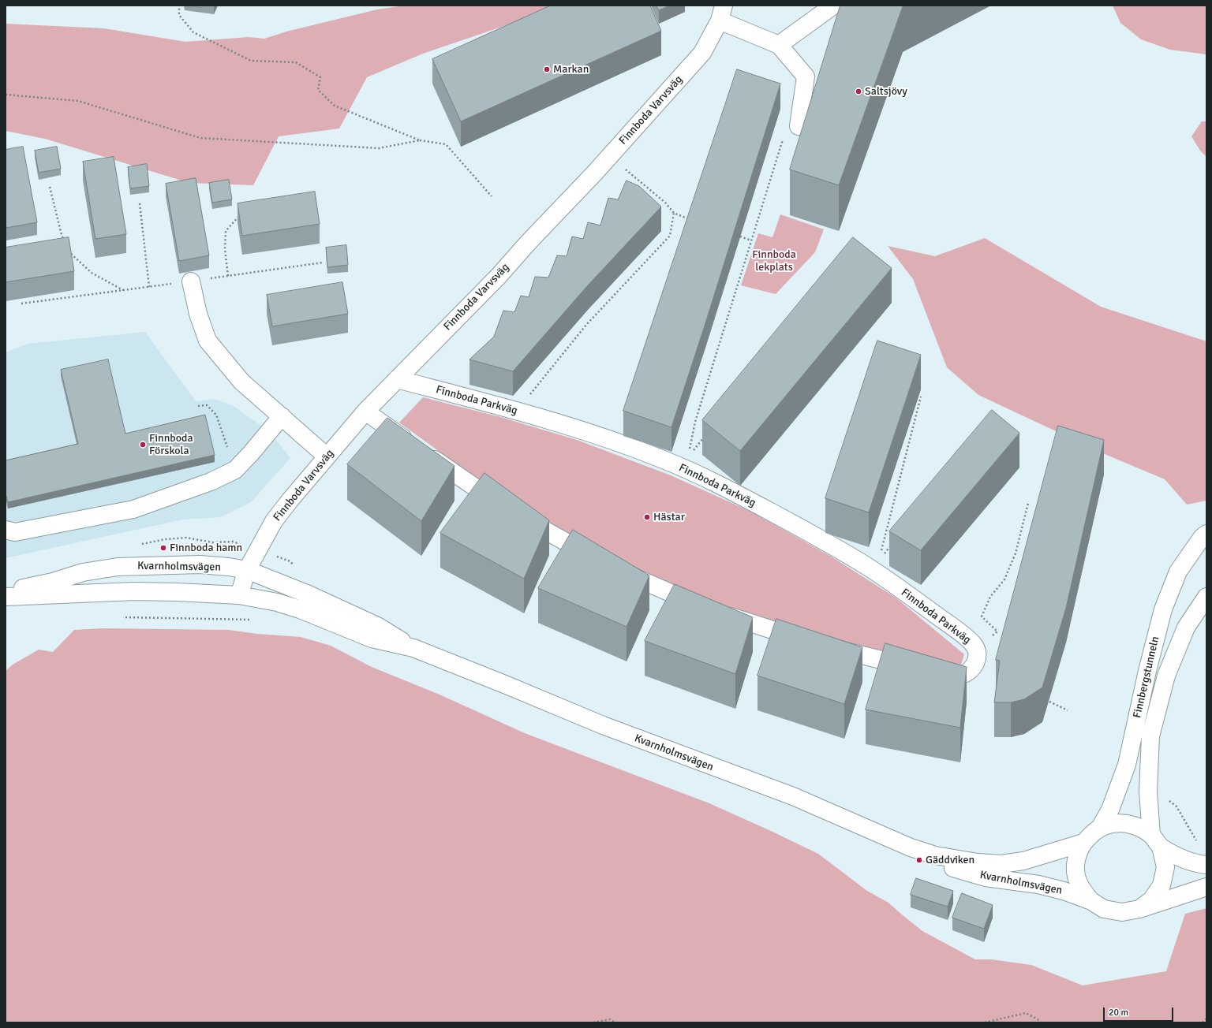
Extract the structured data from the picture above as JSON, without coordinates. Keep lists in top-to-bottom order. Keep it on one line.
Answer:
{"streets":{"street":["Finnboda Varvsväg","Finnboda Parkväg","Kvarnholmsvägen","Finnbergstunneln"]},"crossings":[["Finnboda Varvsväg","Finnboda Parkväg"],["Finnboda Varvsväg","Kvarnholmsvägen"],["Kvarnholmsvägen","Finnbergstunneln"]],"parks":["Finnboda lekplats"],"places":["Markan","Saltsjövy","Finnboda Förskola","Hästar","Finnboda hamn","Gäddviken"],"scale_bar":"20 m"}
